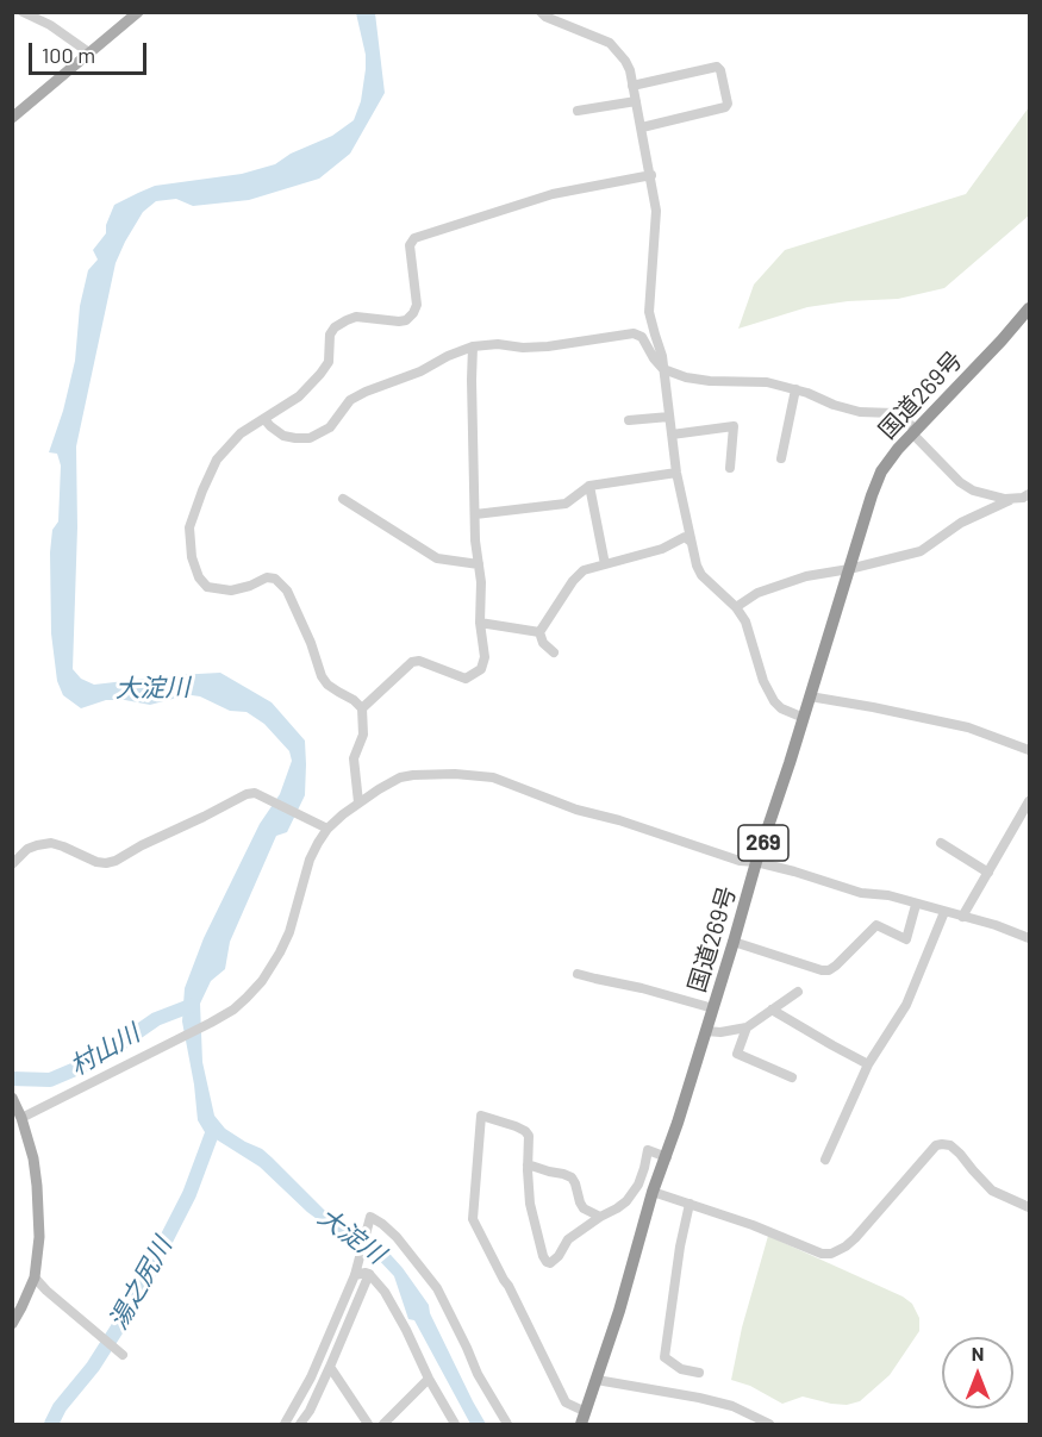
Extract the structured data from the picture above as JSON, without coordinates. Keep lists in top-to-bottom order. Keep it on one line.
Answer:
{"streets":{"highway":["国道269号","269"]},"water":["大淀川","村山川","湯之尻川"],"scale_bar":"100 m","north":"top"}
